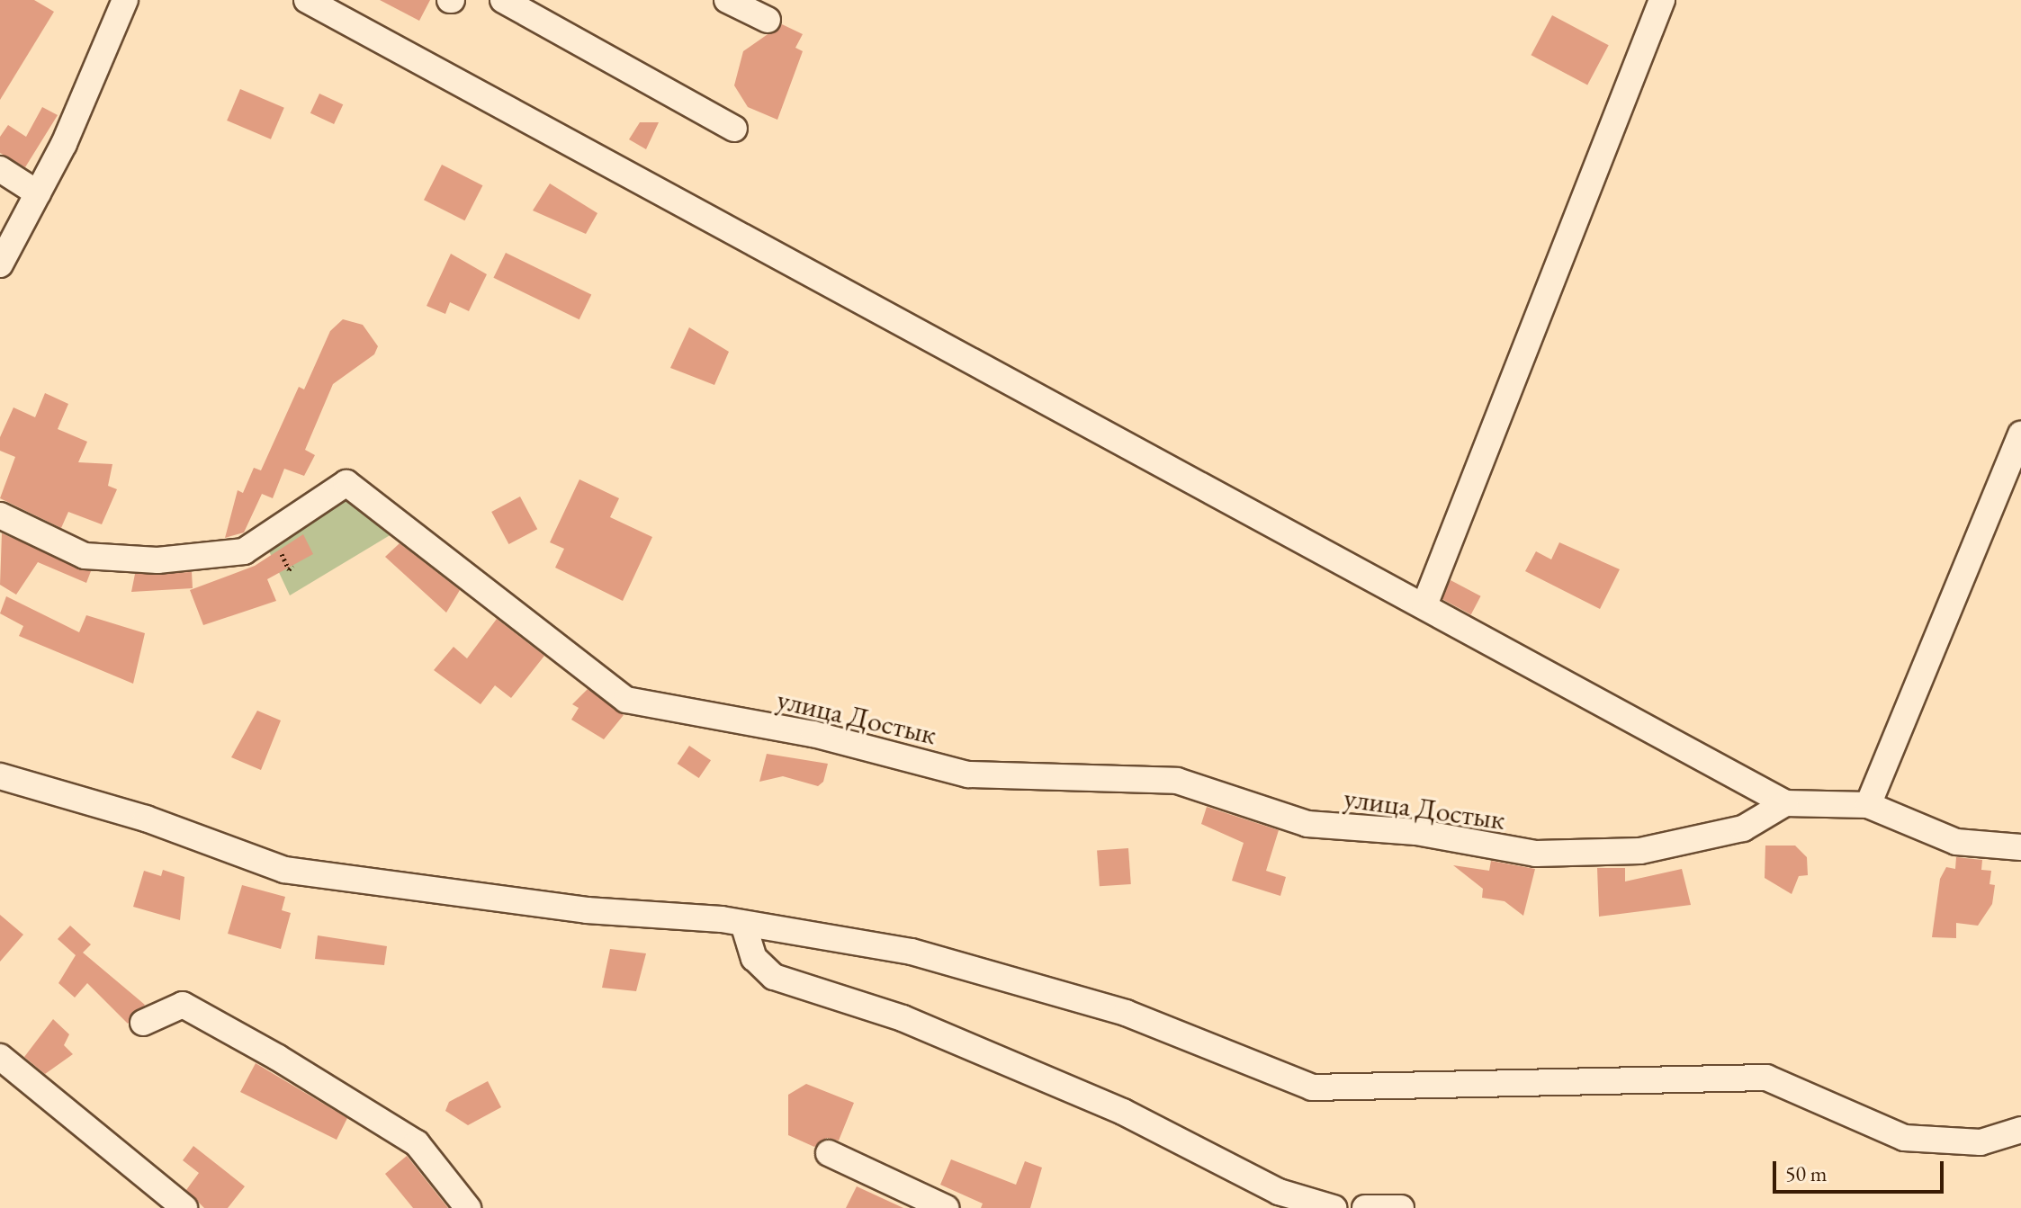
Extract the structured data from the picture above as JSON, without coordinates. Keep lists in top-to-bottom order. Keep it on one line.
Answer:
{"streets":{"street":["улица Достык"]},"scale_bar":"50 m"}
